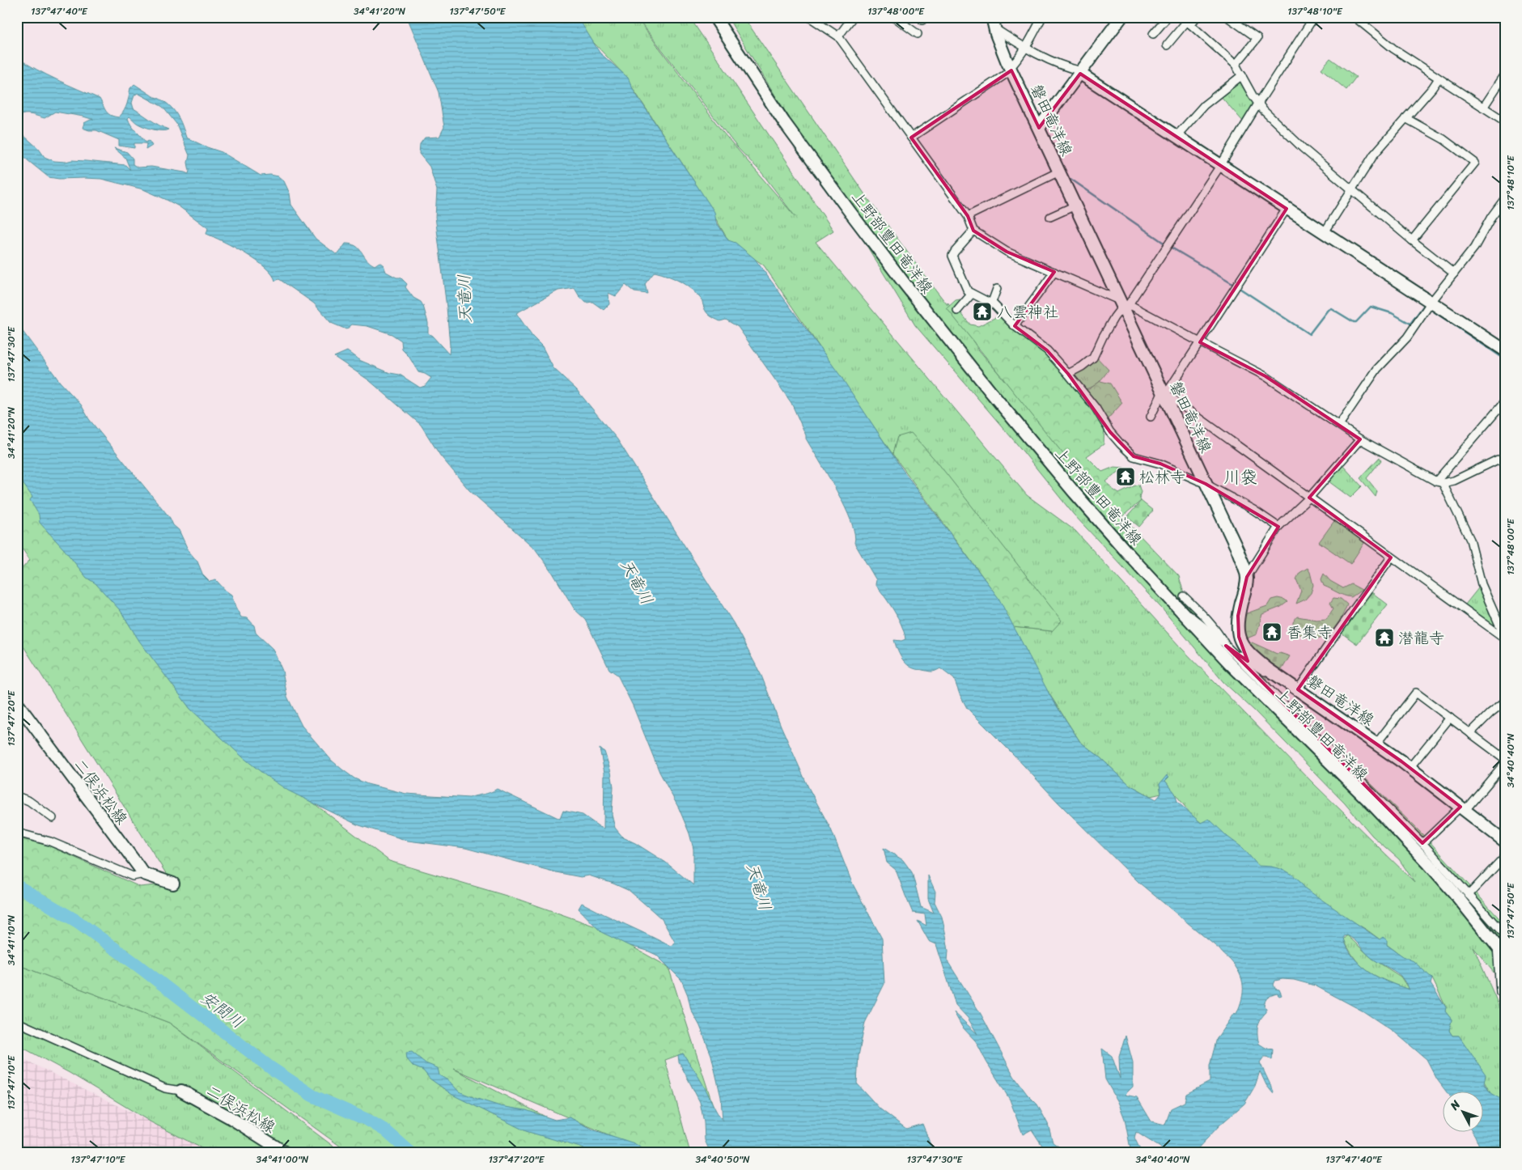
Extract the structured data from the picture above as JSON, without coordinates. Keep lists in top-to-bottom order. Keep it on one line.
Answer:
{"streets":{"main road":["磐田竜洋線","上野部豊田竜洋線","二俣浜松線"]},"districts":["川袋"],"water":["天竜川","安間川"],"places":{"temple":["八雲神社","松林寺","香集寺","潜龍寺"]},"north":"top left","coordinates":["137°47'40\"E","34°41'20\"N","137°47'50\"E","137°48'00\"E","137°48'10\"E","137°47'30\"E","137°47'20\"E","34°40'40\"N","34°41'10\"N","137°47'10\"E","34°41'00\"N","34°40'50\"N"]}
